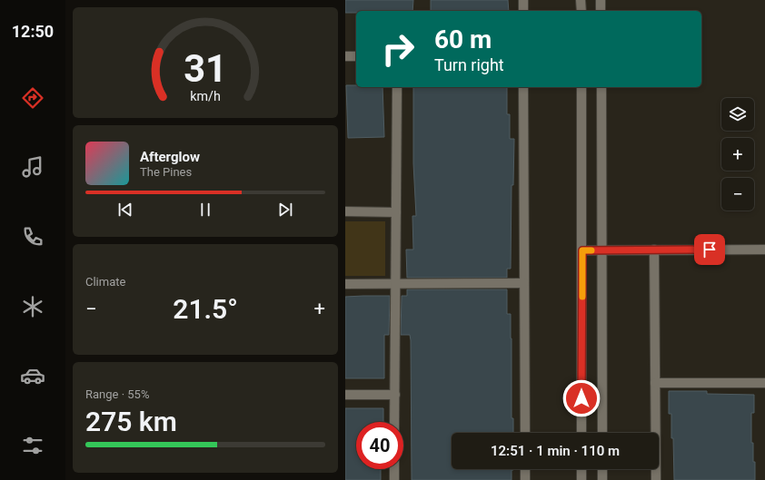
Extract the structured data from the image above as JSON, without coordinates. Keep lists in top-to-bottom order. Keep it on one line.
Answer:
{"page":{"tabs":"12:50","turn":["60 m","Turn right"],"map_buttons":["+","−"],"song":["Afterglow","The Pines"],"tile":["Climate",["Range · 55%","275 km"]],"heat":["−","21.5°","+"],"limit":"40","trip":"12:51 · 1 min · 110 m","gauge":["31","km/h"]}}
